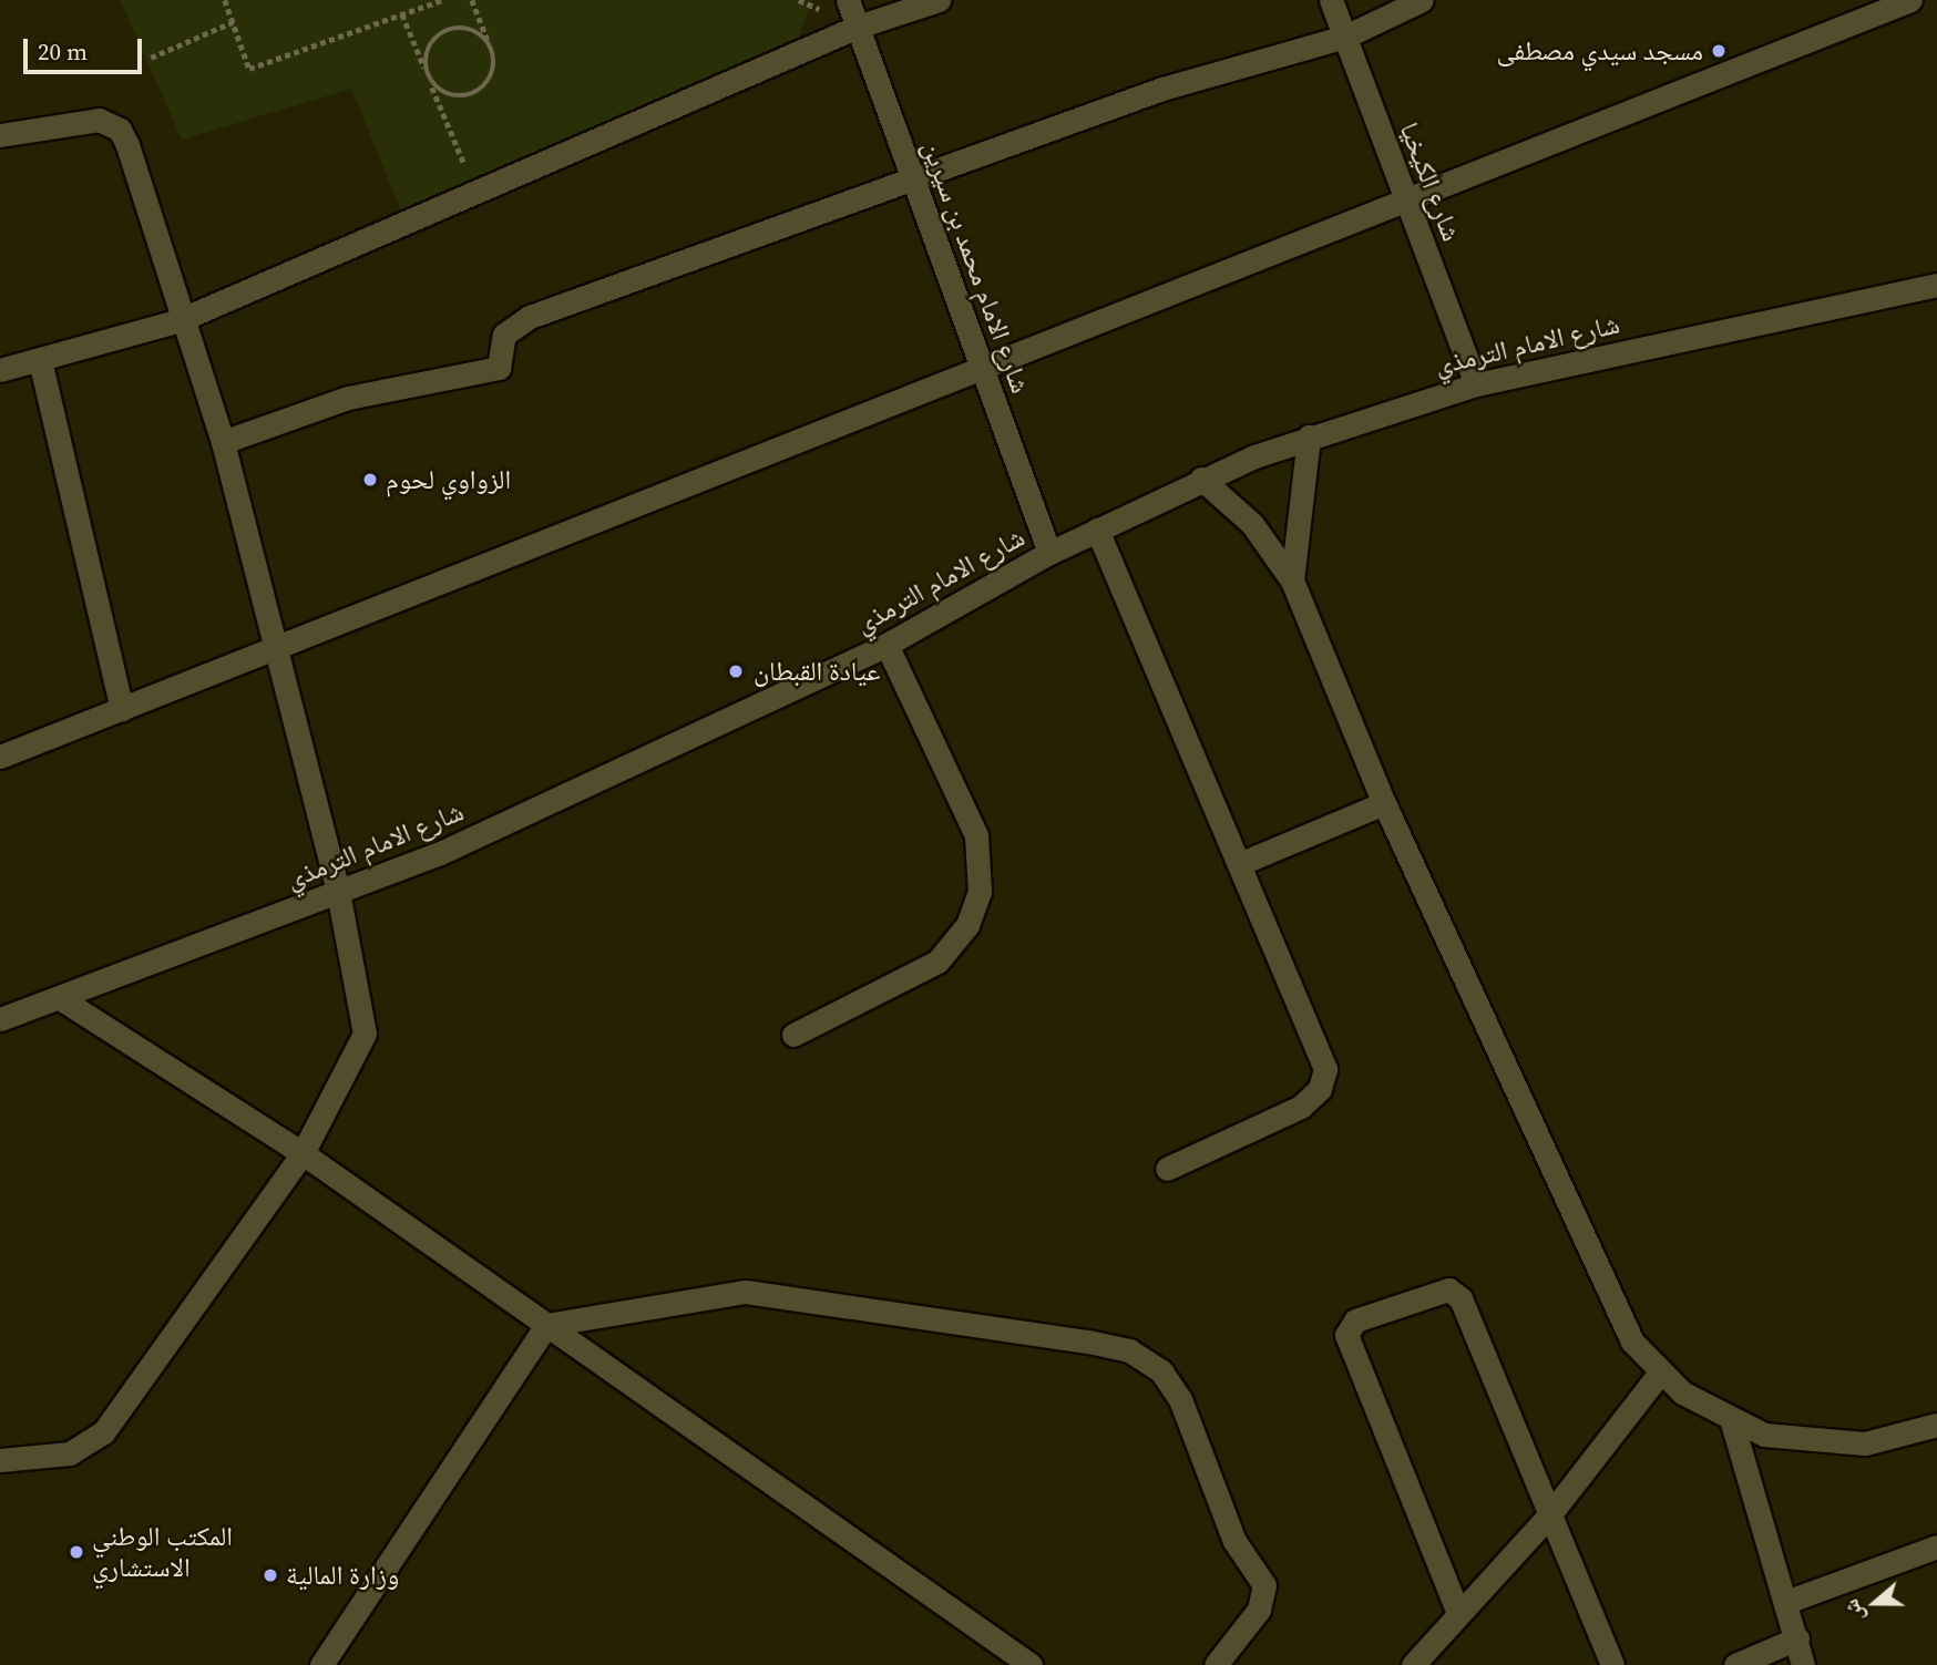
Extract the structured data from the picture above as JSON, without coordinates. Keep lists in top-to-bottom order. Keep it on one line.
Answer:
{"streets":{"street":["شارع الكيخيا","شارع الامام محمد بن سيرين","شارع الامام الترمذي"]},"crossings":[["شارع الكيخيا","شارع الامام الترمذي"],["شارع الامام محمد بن سيرين","شارع الامام الترمذي"]],"places":["مسجد سيدي مصطفى","الزواوي لحوم","عيادة القبطان","المكتب الوطني الاستشاري","وزارة المالية"],"scale_bar":"20 m","north":"left"}
